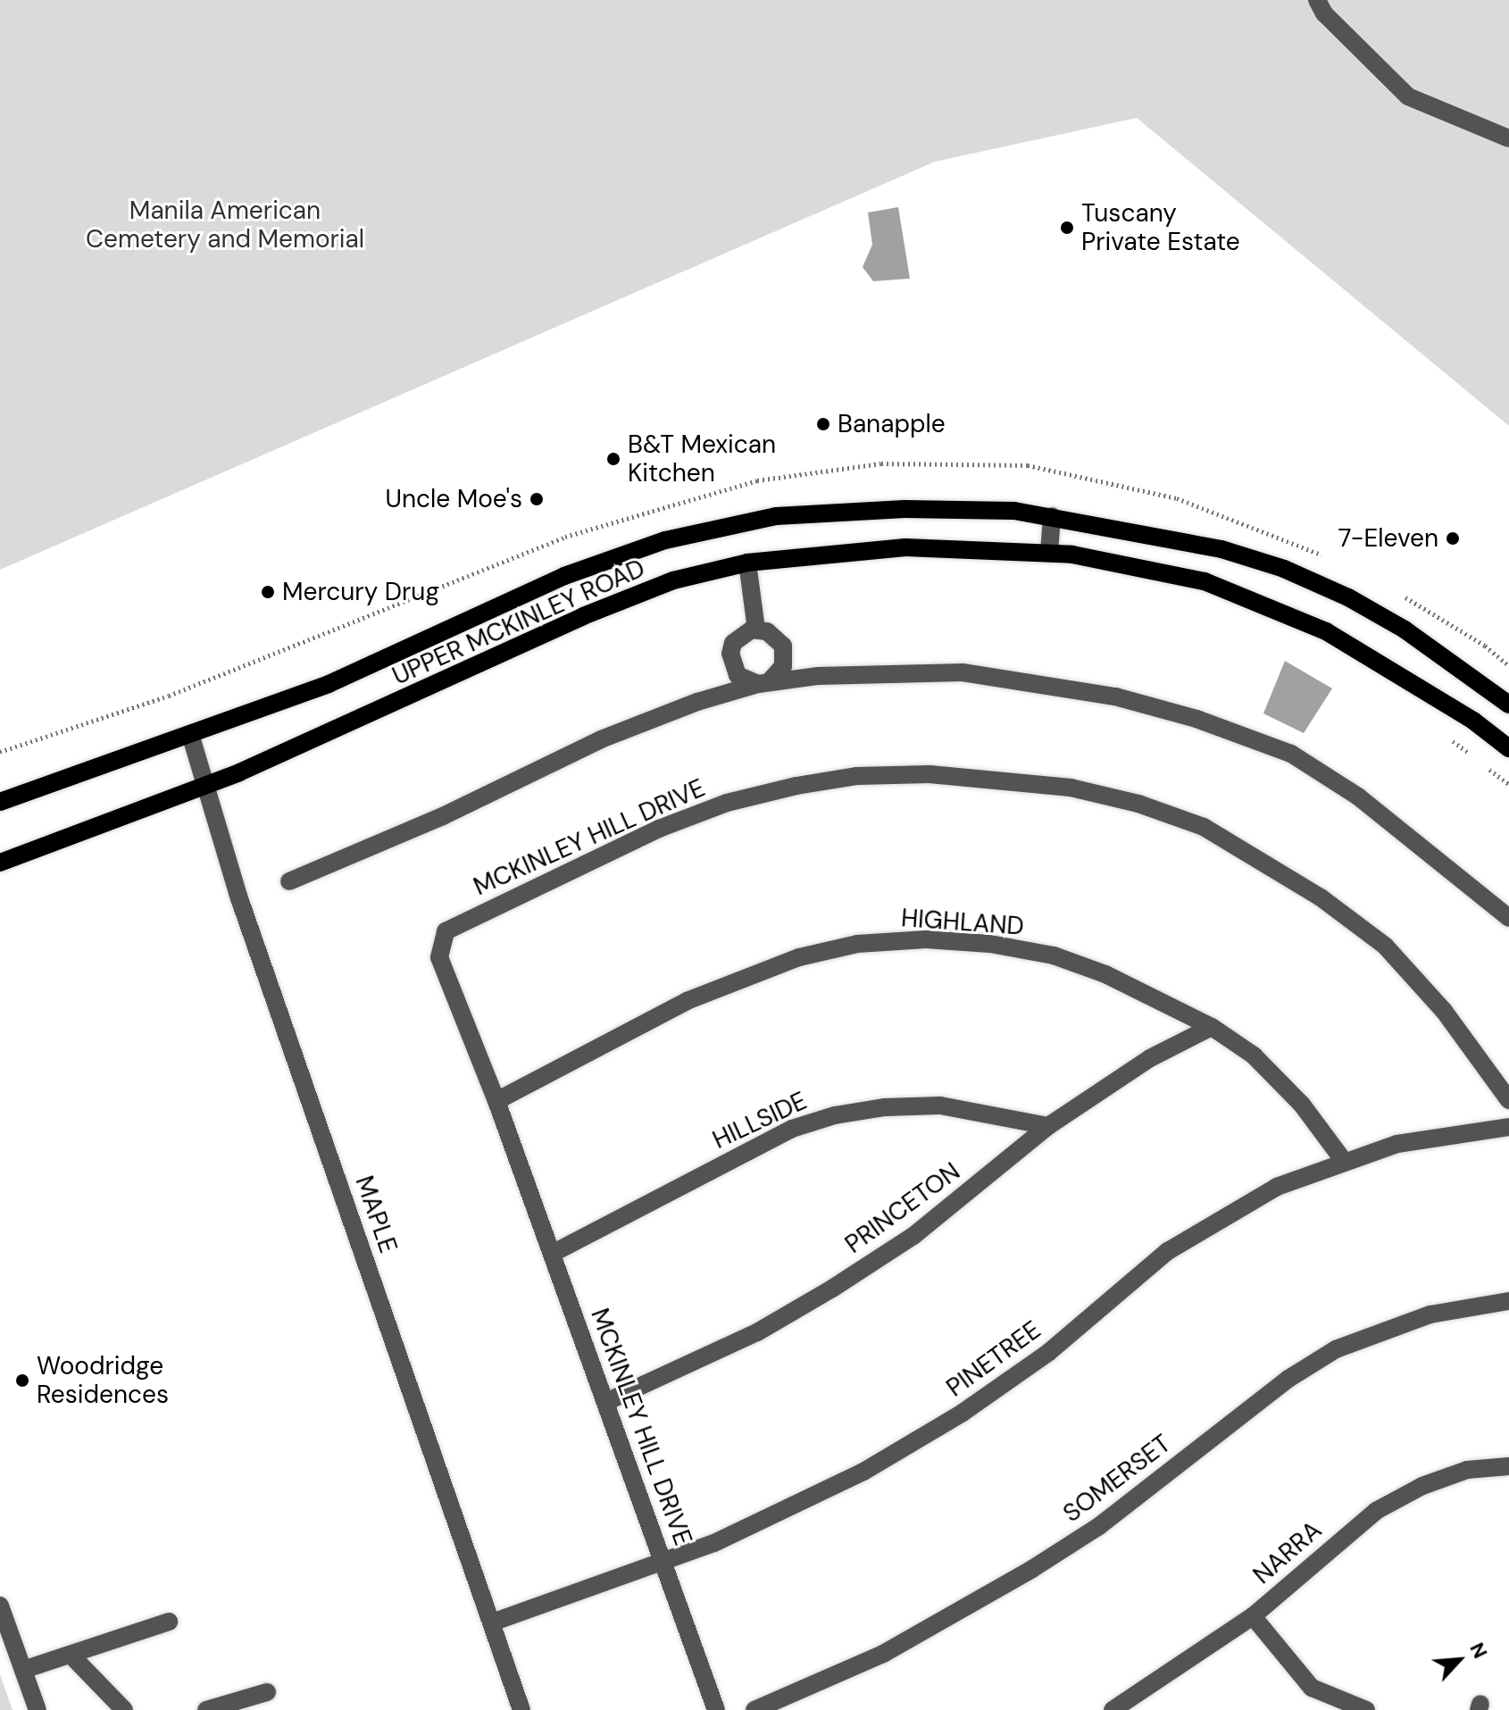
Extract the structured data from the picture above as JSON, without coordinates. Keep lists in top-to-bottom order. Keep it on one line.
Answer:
{"streets":{"main road":["UPPER MCKINLEY ROAD"],"street":["MCKINLEY HILL DRIVE","HIGHLAND","HILLSIDE","PRINCETON","MAPLE","PINETREE","SOMERSET","NARRA"]},"crossings":[["UPPER MCKINLEY ROAD","MAPLE"],["MCKINLEY HILL DRIVE","HIGHLAND"],["MCKINLEY HILL DRIVE","HILLSIDE"],["MCKINLEY HILL DRIVE","PRINCETON"],["MCKINLEY HILL DRIVE","PINETREE"],["HIGHLAND","PRINCETON"],["HIGHLAND","PINETREE"],["HILLSIDE","PRINCETON"],["MAPLE","PINETREE"]],"parks":["Manila American Cemetery and Memorial"],"places":["Tuscany Private Estate","Banapple","B&T Mexican Kitchen","Uncle Moe's","7-Eleven","Mercury Drug","Woodridge Residences"],"north":"top right"}
